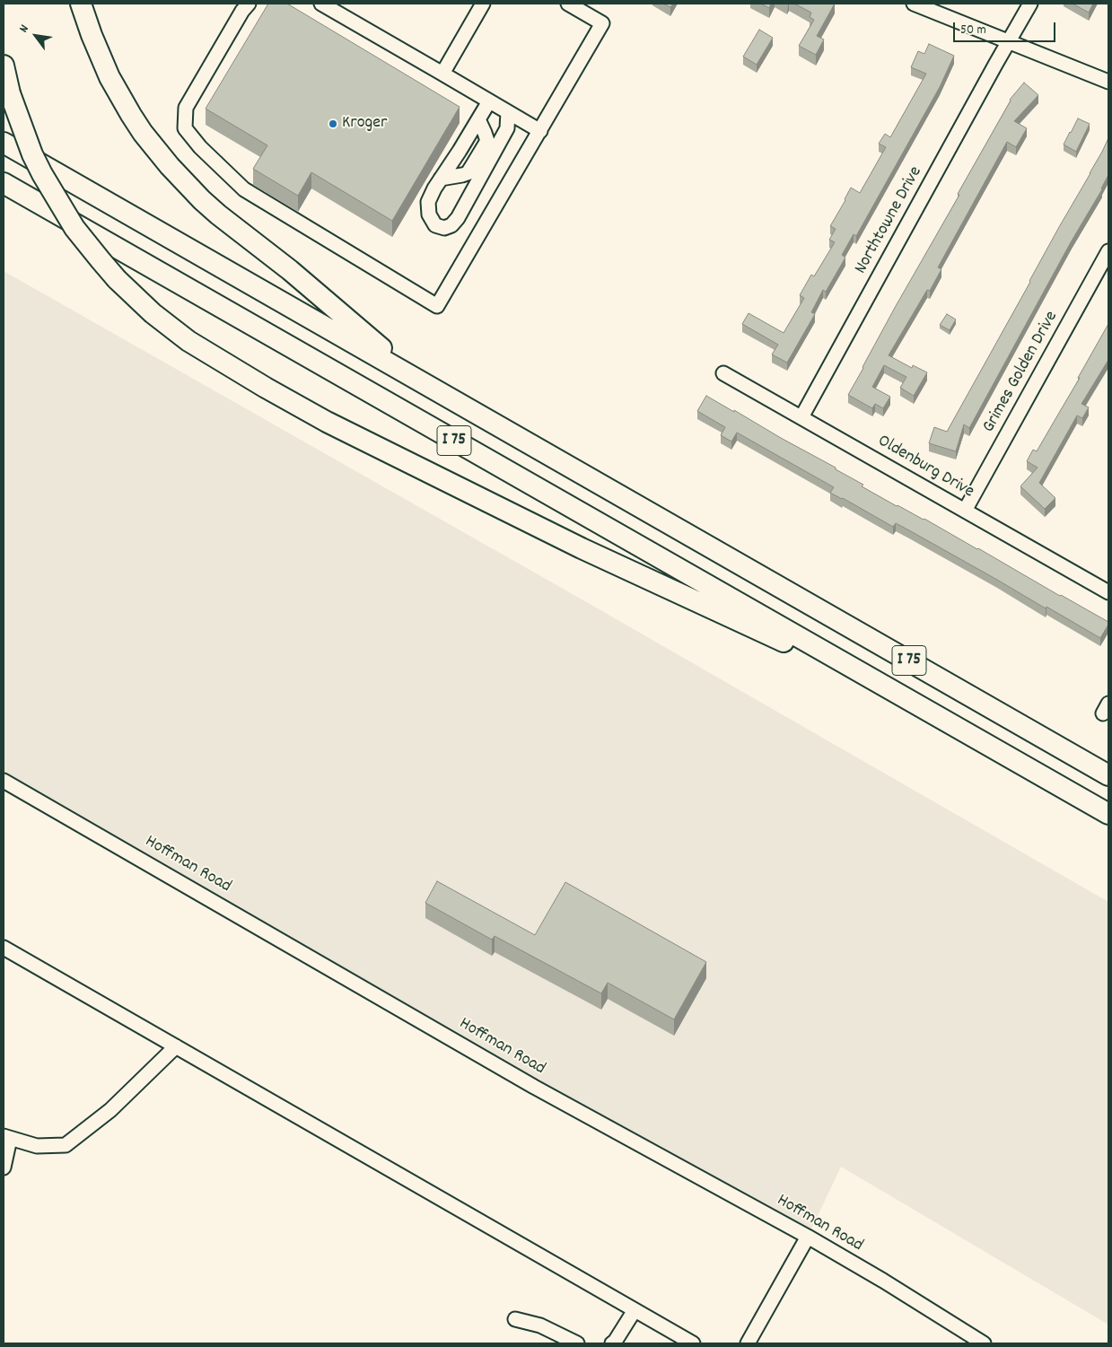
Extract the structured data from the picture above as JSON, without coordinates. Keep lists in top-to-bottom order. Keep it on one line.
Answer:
{"streets":{"highway":["I 75"],"street":["Northtowne Drive","Grimes Golden Drive","Oldenburg Drive","Hoffman Road"]},"crossings":[["Northtowne Drive","Oldenburg Drive"],["Grimes Golden Drive","Oldenburg Drive"]],"places":["Kroger"],"scale_bar":"50 m","north":"top left"}
